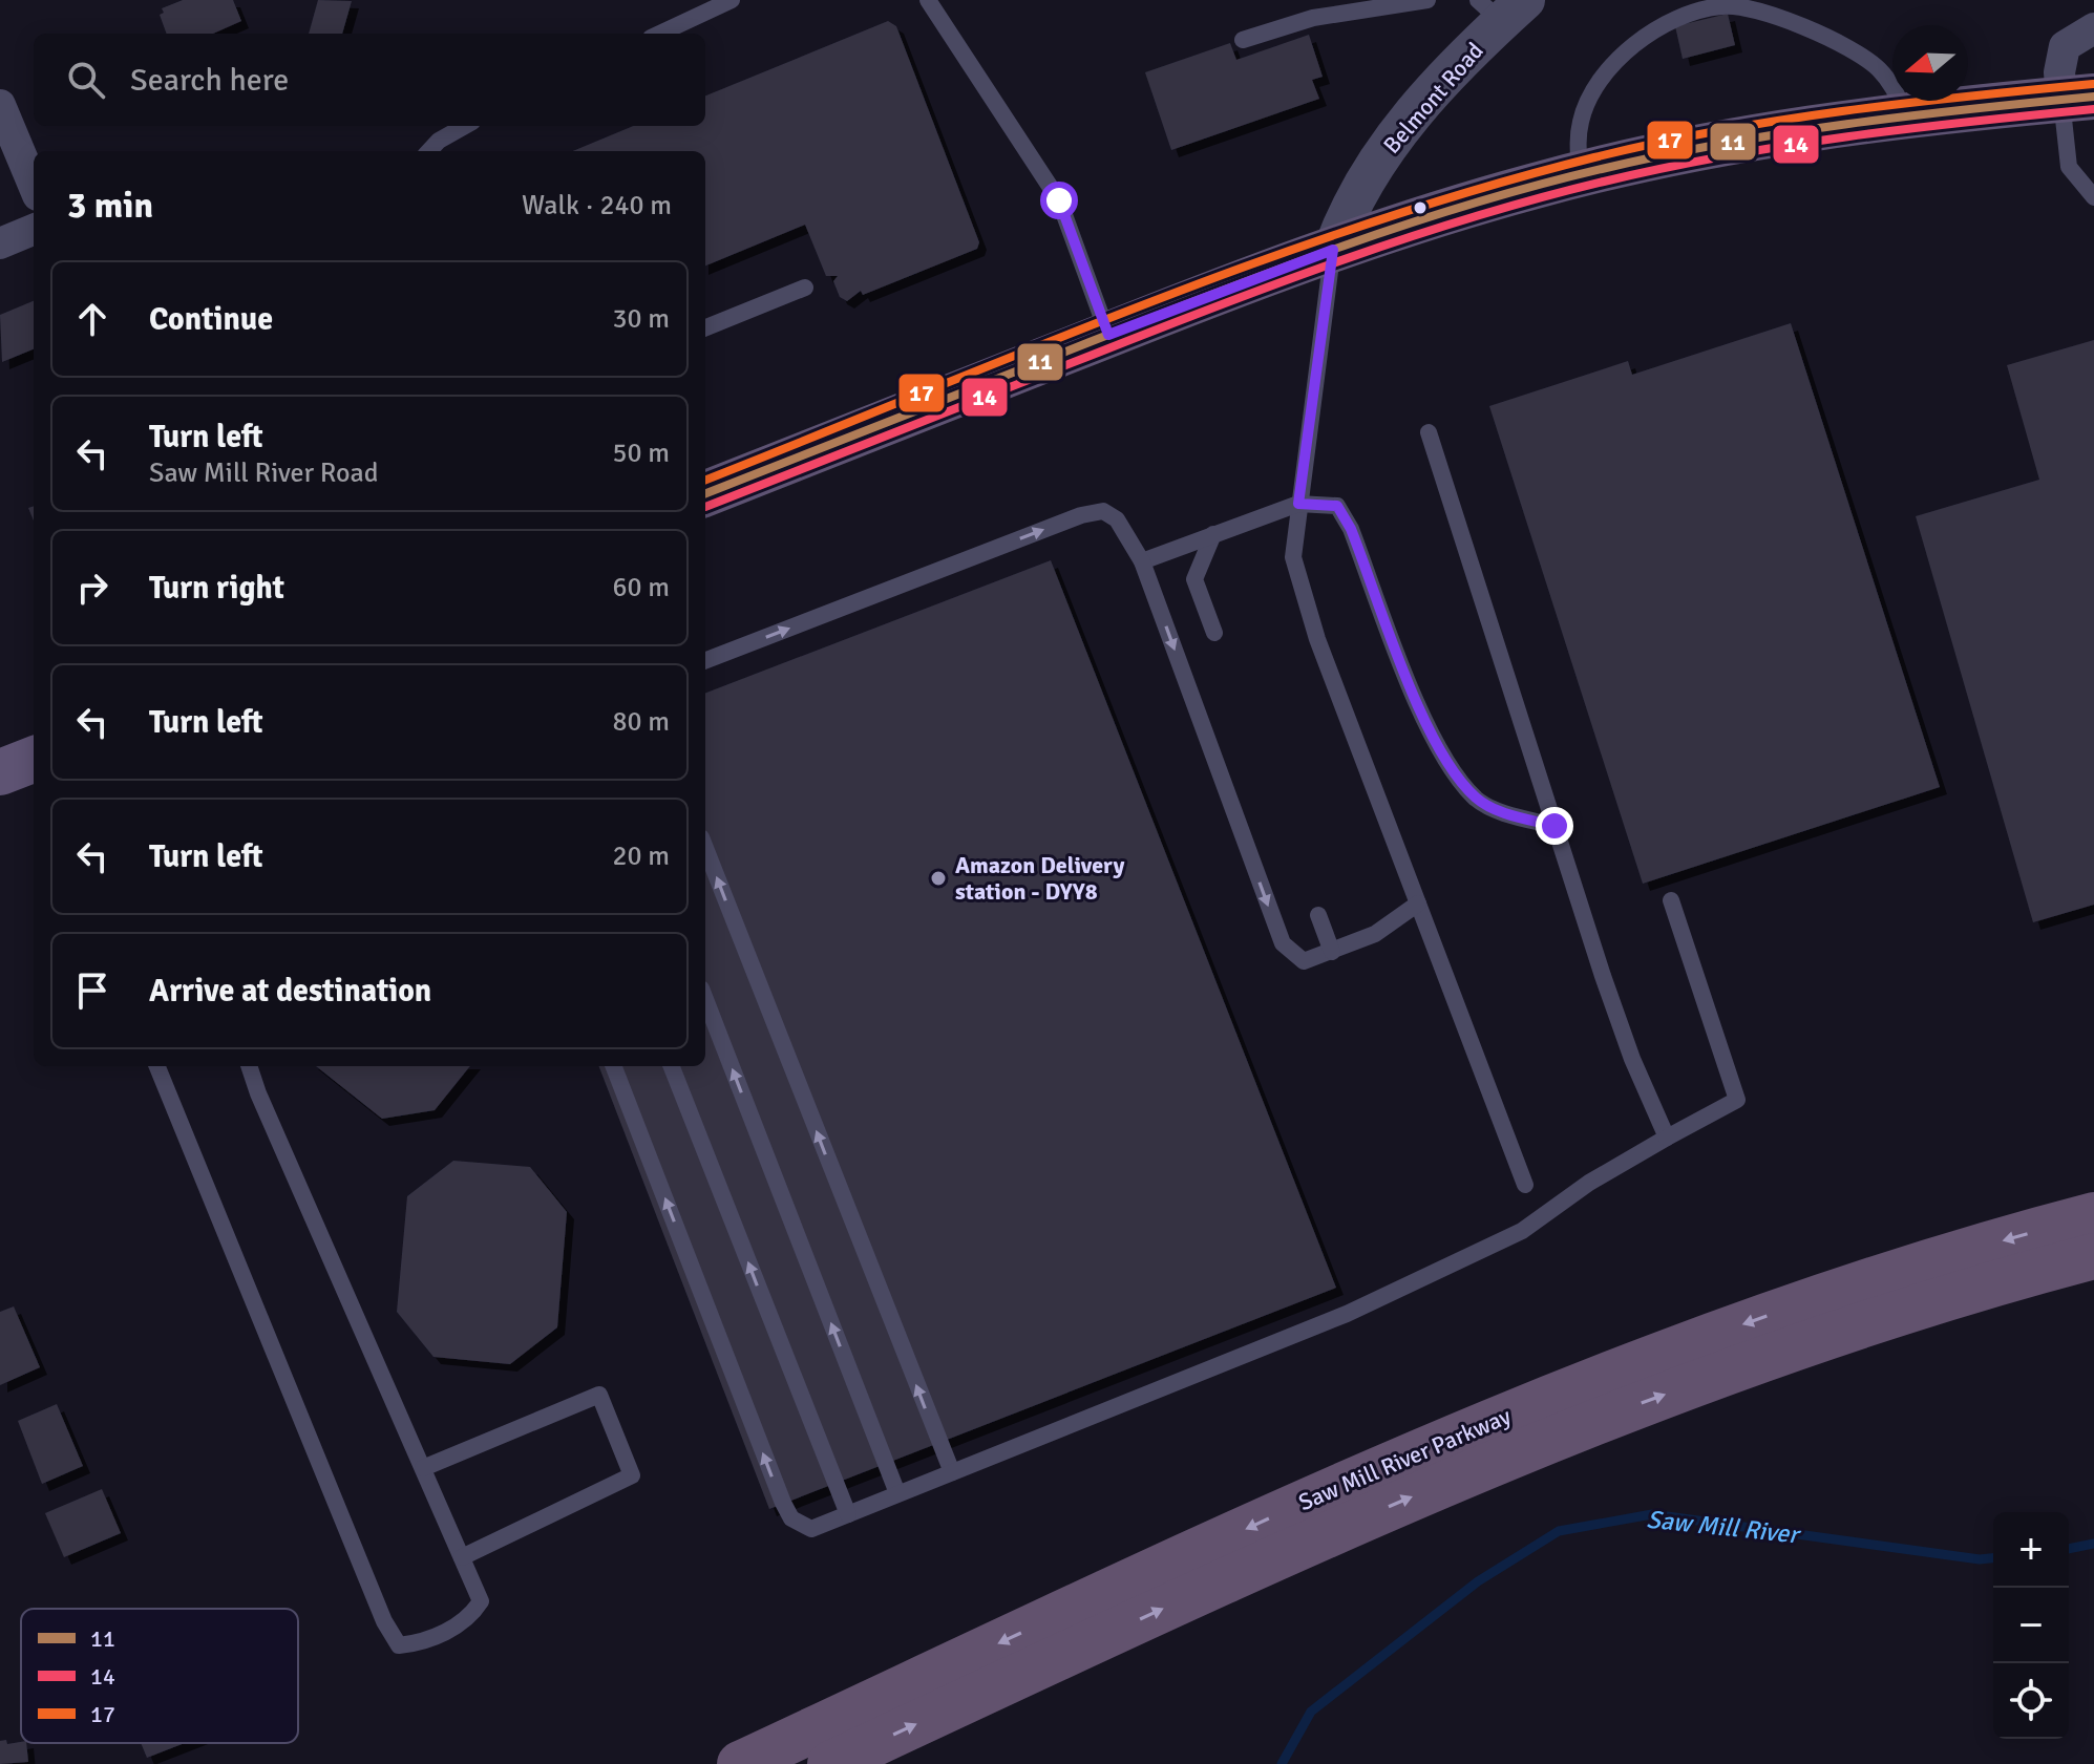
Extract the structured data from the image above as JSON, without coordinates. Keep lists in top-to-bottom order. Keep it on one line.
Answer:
{"streets":{"highway":["Saw Mill River Parkway"],"street":["Belmont Road"]},"water":["Saw Mill River"],"places":["Amazon Delivery station - DYY8"],"lines":["transit line 17","transit line 11","transit line 14"],"legend":["11","14","17"],"north":"left","page":{"search":"Search here","heading":["3 min","Walk · 240 m"],"list":[["Continue","30 m"],["Turn left","Saw Mill River Road","50 m"],["Turn right","60 m"],["Turn left","80 m"],["Turn left","20 m"],"Arrive at destination"],"map_buttons":["+","−"]}}
